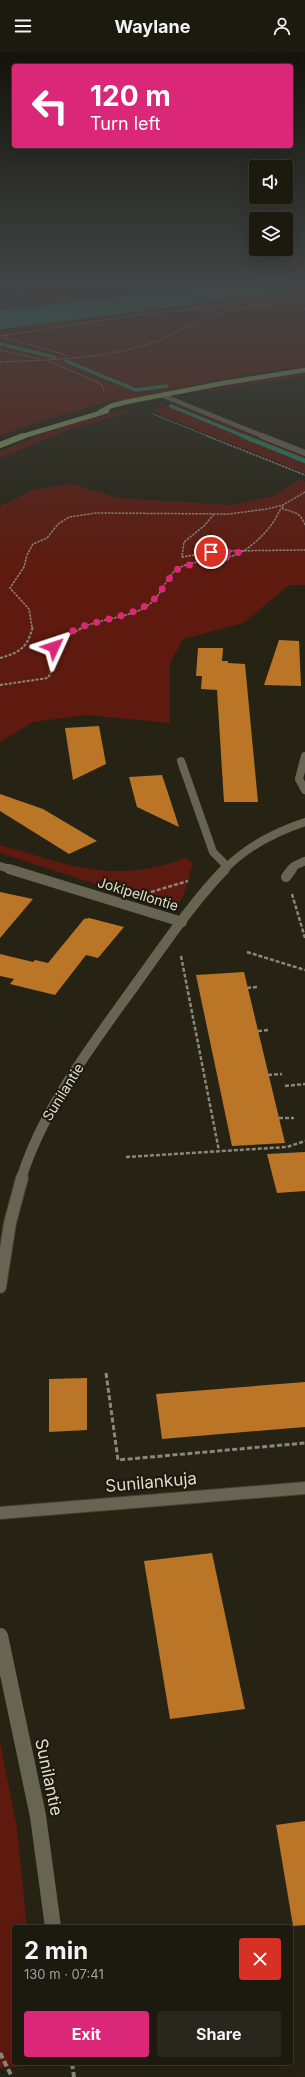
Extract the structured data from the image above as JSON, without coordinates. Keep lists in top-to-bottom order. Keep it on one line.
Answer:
{"streets":{"street":["Jokipellontie","Sunilantie","Sunilankuja"]},"crossings":[["Jokipellontie","Sunilantie"]],"page":{"header":"Waylane","turn":["120 m","Turn left"],"heading":["2 min","130 m · 07:41"],"buttons":["Exit","Share"]}}
